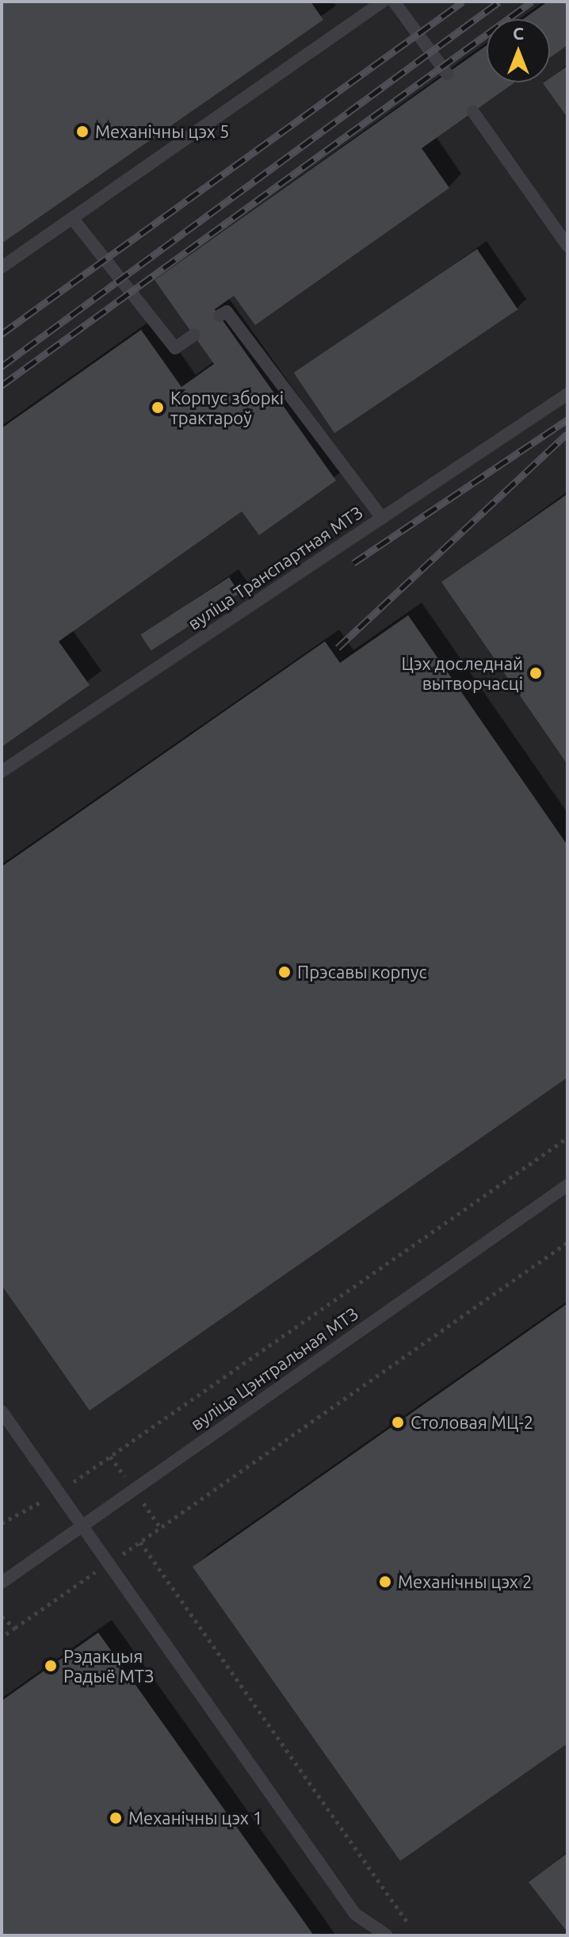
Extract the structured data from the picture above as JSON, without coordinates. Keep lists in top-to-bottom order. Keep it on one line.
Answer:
{"streets":{"lane":["вуліца Транспартная МТЗ","вуліца Цэнтральная МТЗ"]},"places":["Механічны цэх 5","Корпус зборкі трактароў","Цэх доследнай вытворчасці","Прэсавы корпус","Столовая МЦ-2","Механічны цэх 2","Рэдакцыя Радыё МТЗ","Механічны цэх 1"],"north":"top"}
